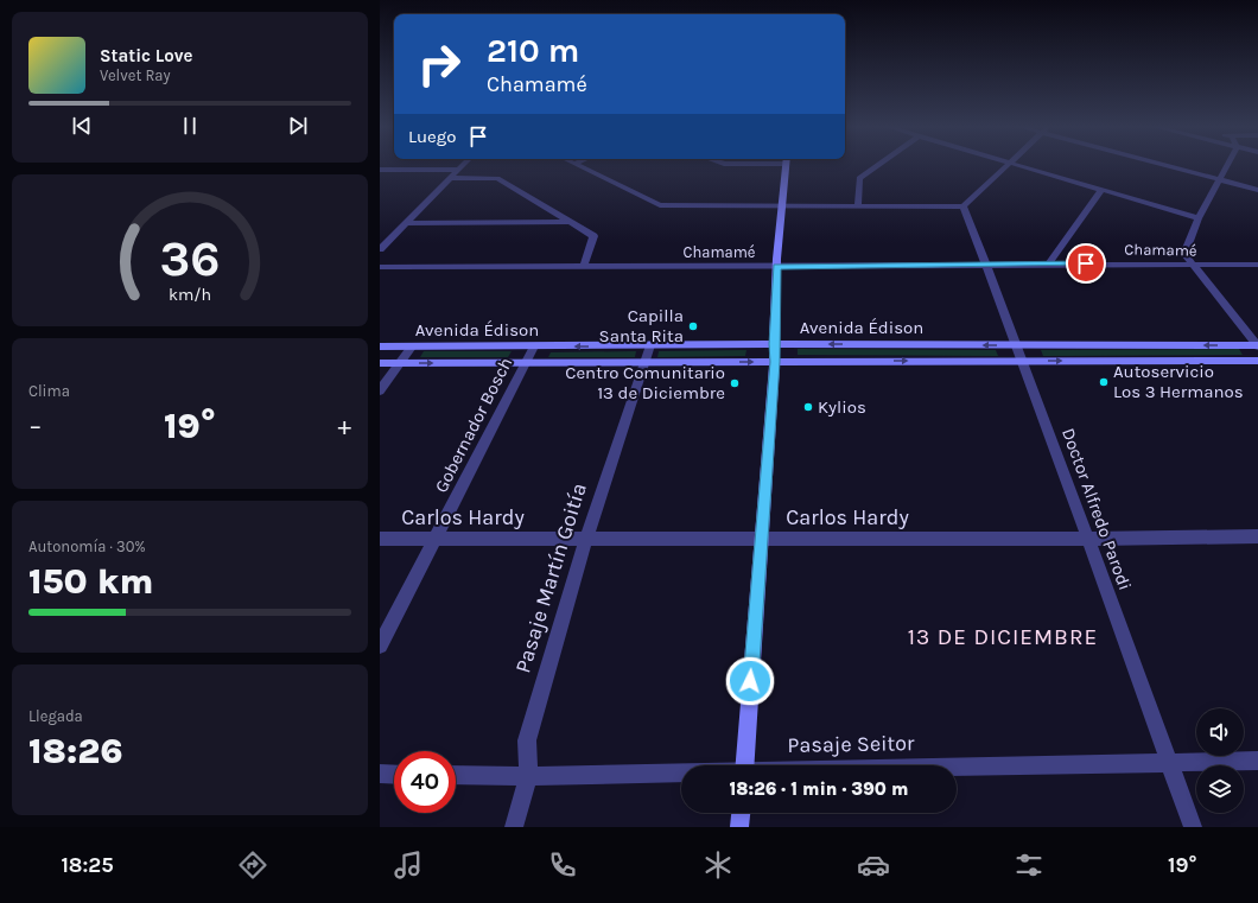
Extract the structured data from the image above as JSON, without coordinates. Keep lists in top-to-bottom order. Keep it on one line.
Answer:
{"streets":{"main road":["Avenida Édison"],"street":["Chamamé","Gobernador Bosch","Doctor Alfredo Parodi","Carlos Hardy","Pasaje Martín Goitía","Pasaje Seitor"]},"crossings":[["Chamamé","Doctor Alfredo Parodi"],["Avenida Édison","Gobernador Bosch"],["Avenida Édison","Doctor Alfredo Parodi"],["Avenida Édison","Pasaje Martín Goitía"],["Gobernador Bosch","Carlos Hardy"],["Doctor Alfredo Parodi","Carlos Hardy"],["Doctor Alfredo Parodi","Pasaje Seitor"],["Carlos Hardy","Pasaje Martín Goitía"],["Pasaje Martín Goitía","Pasaje Seitor"]],"districts":["13 DE DICIEMBRE"],"places":["Capilla Santa Rita","Autoservicio Los 3 Hermanos","Centro Comunitario 13 de Diciembre","Kylios"],"page":{"turn":["210 m","Chamamé"],"song":["Static Love","Velvet Ray"],"then":"Luego","tile":["Clima",["Autonomía · 30%","150 km"],["Llegada","18:26"]],"heat":["−","19°","+"],"limit":"40","trip":"18:26 · 1 min · 390 m","tabs":["18:25","19°"],"gauge":["36","km/h"]}}
